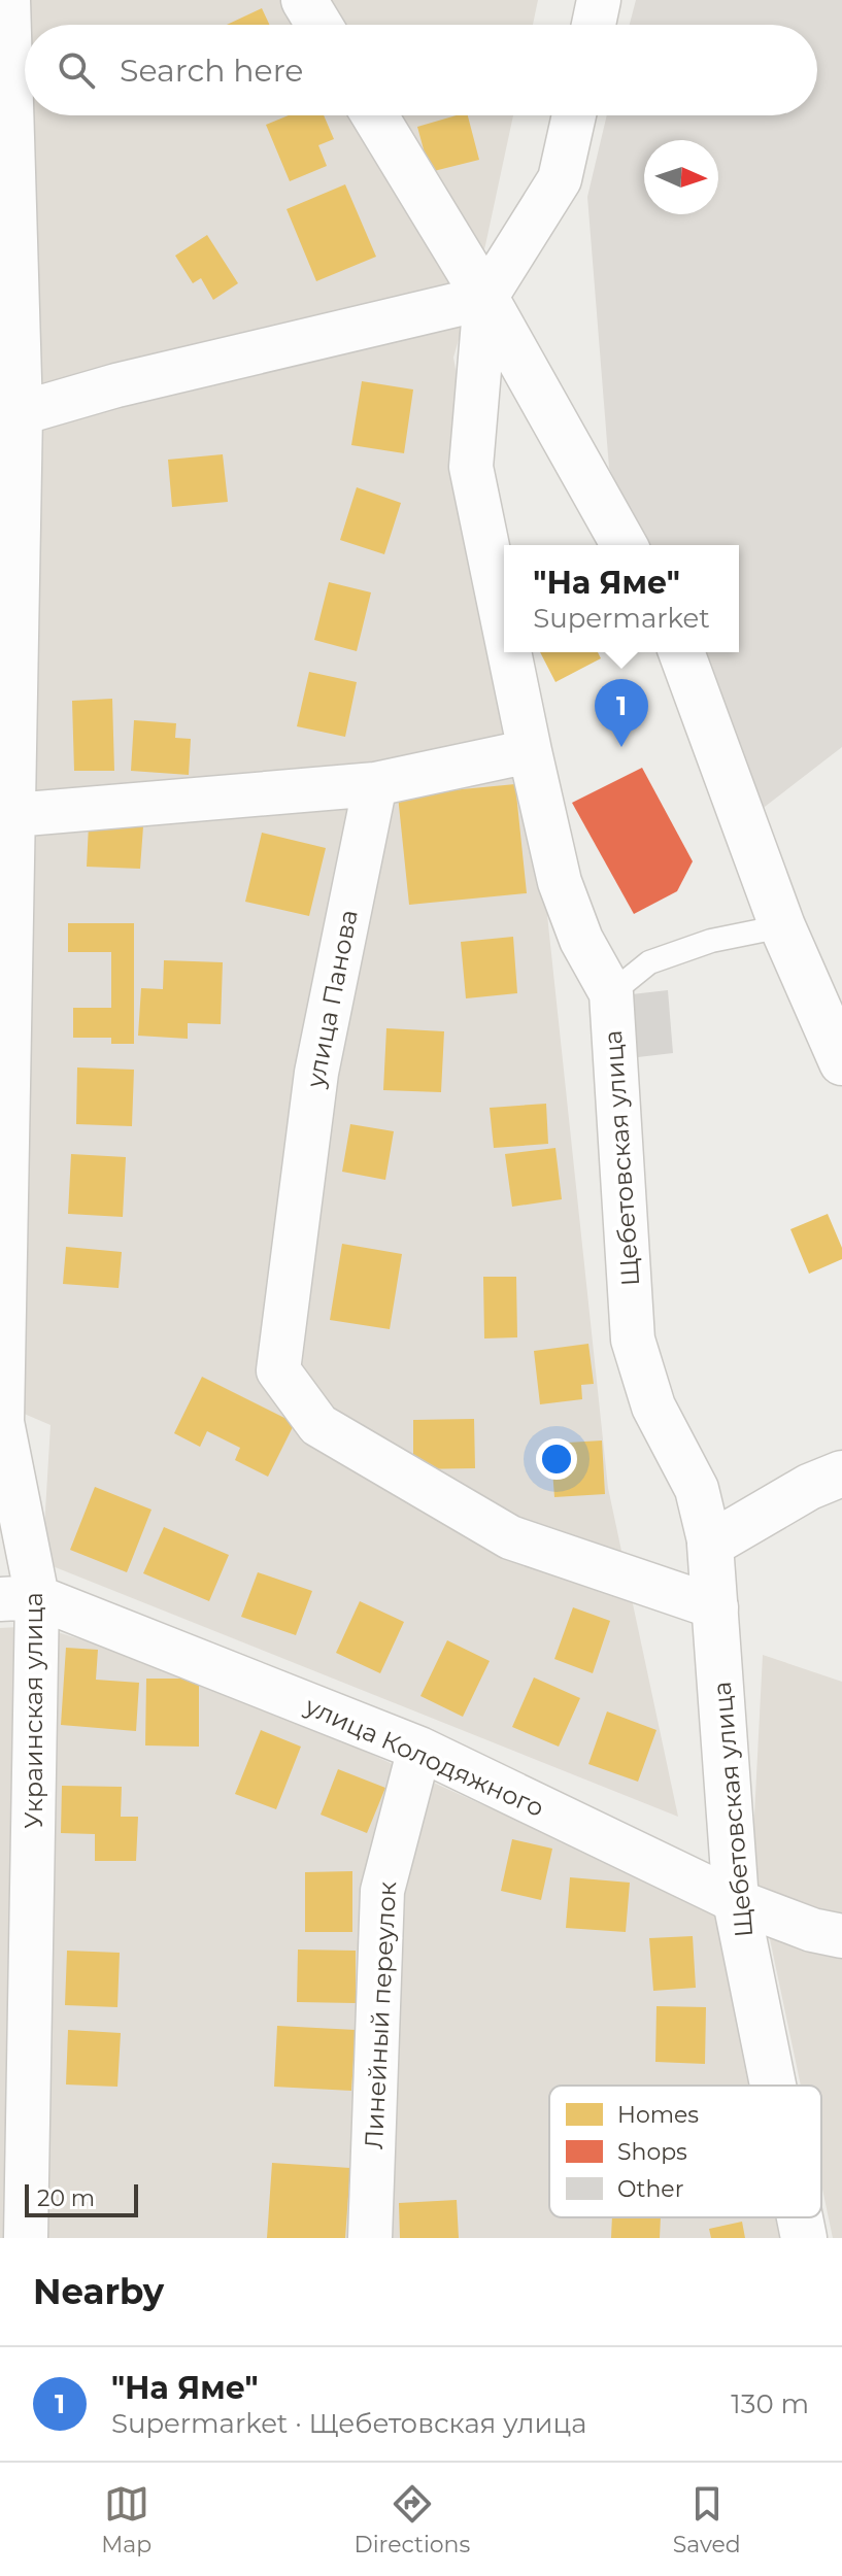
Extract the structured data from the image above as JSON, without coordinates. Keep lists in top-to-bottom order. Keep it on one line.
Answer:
{"streets":{"street":["улица Панова","Щебетовская улица","Украинская улица","улица Колодяжного","Линейный переулок"]},"crossings":[["улица Панова","Щебетовская улица"],["Щебетовская улица","улица Колодяжного"],["Украинская улица","улица Колодяжного"],["улица Колодяжного","Линейный переулок"]],"legend":["Homes","Shops","Other"],"scale_bar":"20 m","north":"right","page":{"search":"Search here","popup":["\"На Яме\"","Supermarket"],"pins":"1","scale":"20 m","heading":"Nearby","list":[{"mark":"1","name":"\"На Яме\"","note":"Supermarket · Щебетовская улица","value":"130 m"}],"nav":["Map","Directions","Saved"]}}
